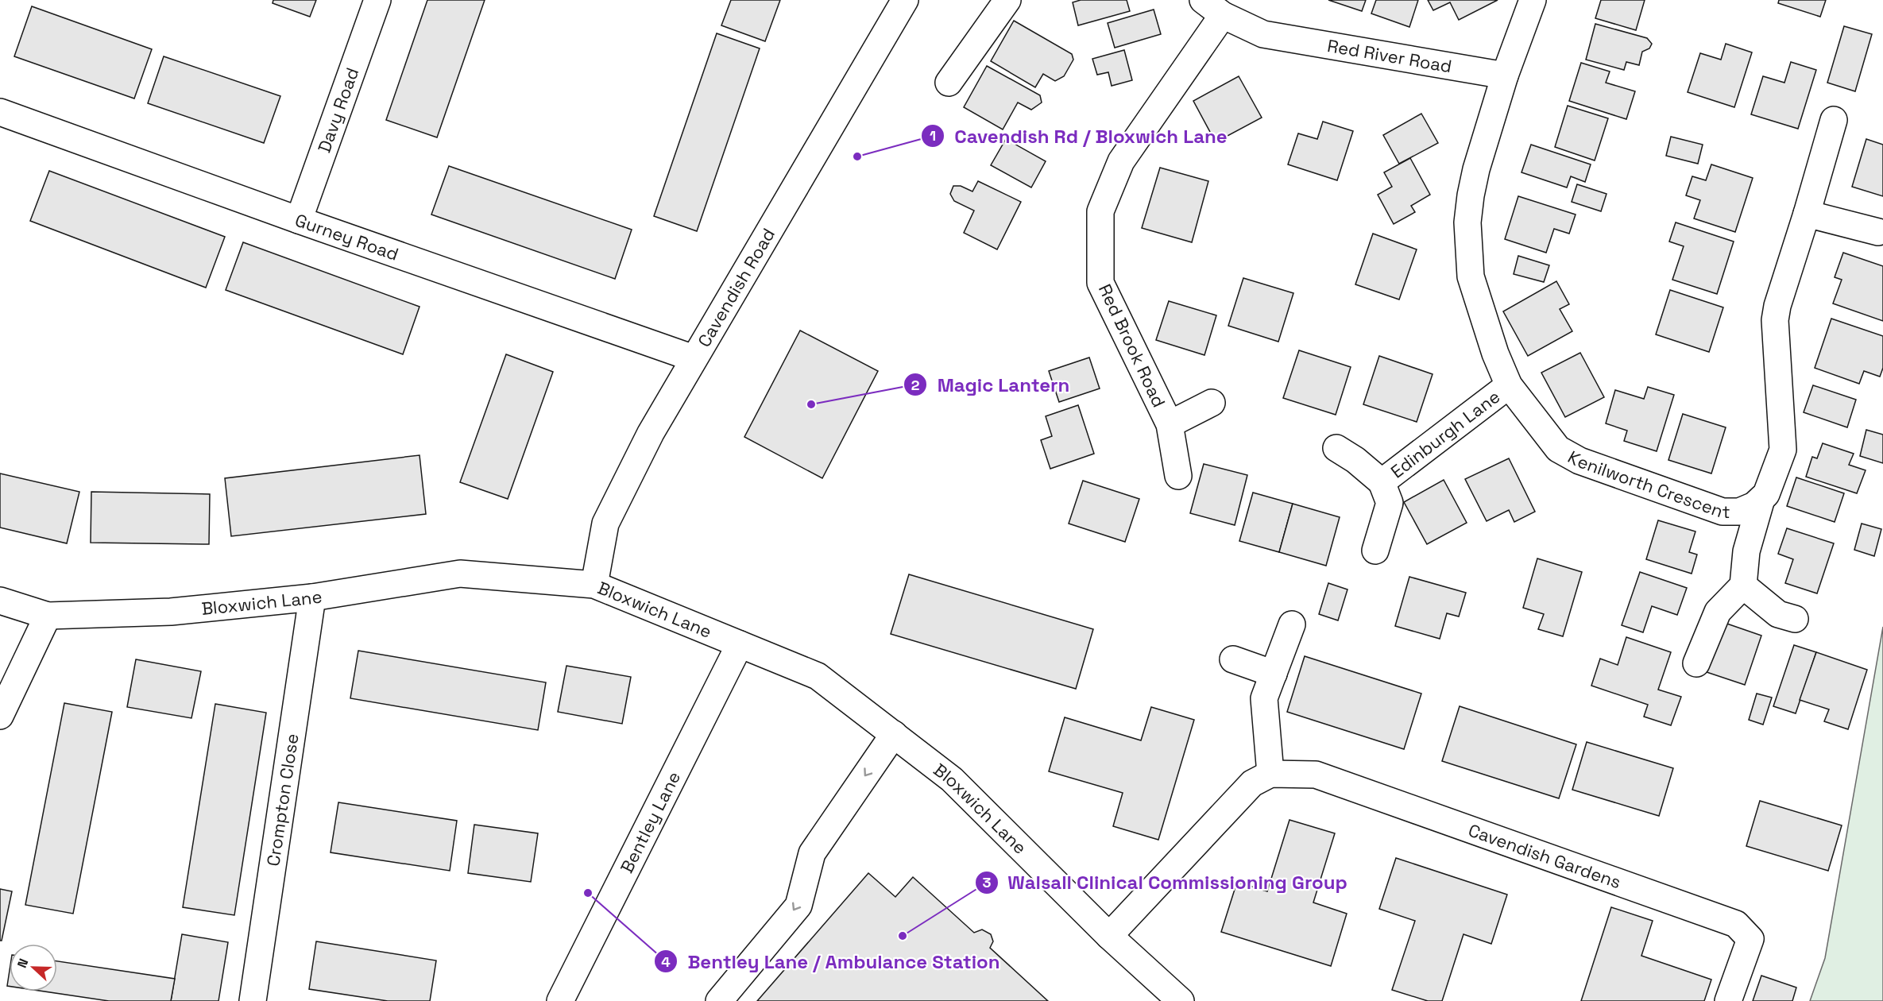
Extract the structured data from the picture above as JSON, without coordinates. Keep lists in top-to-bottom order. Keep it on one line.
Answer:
{"streets":{"street":["Red River Road","Davy Road","Gurney Road","Cavendish Road","Red Brook Road","Edinburgh Lane","Kenilworth Crescent","Bloxwich Lane","Crompton Close","Bentley Lane","Cavendish Gardens"]},"crossings":[["Red River Road","Red Brook Road"],["Red River Road","Kenilworth Crescent"],["Davy Road","Gurney Road"],["Gurney Road","Cavendish Road"],["Cavendish Road","Bloxwich Lane"],["Edinburgh Lane","Kenilworth Crescent"],["Bloxwich Lane","Crompton Close"],["Bloxwich Lane","Bentley Lane"]],"places":["Cavendish Rd / Bloxwich Lane","Magic Lantern","Bentley Lane / Ambulance Station","Walsall Clinical Commissioning Group"],"north":"left"}
